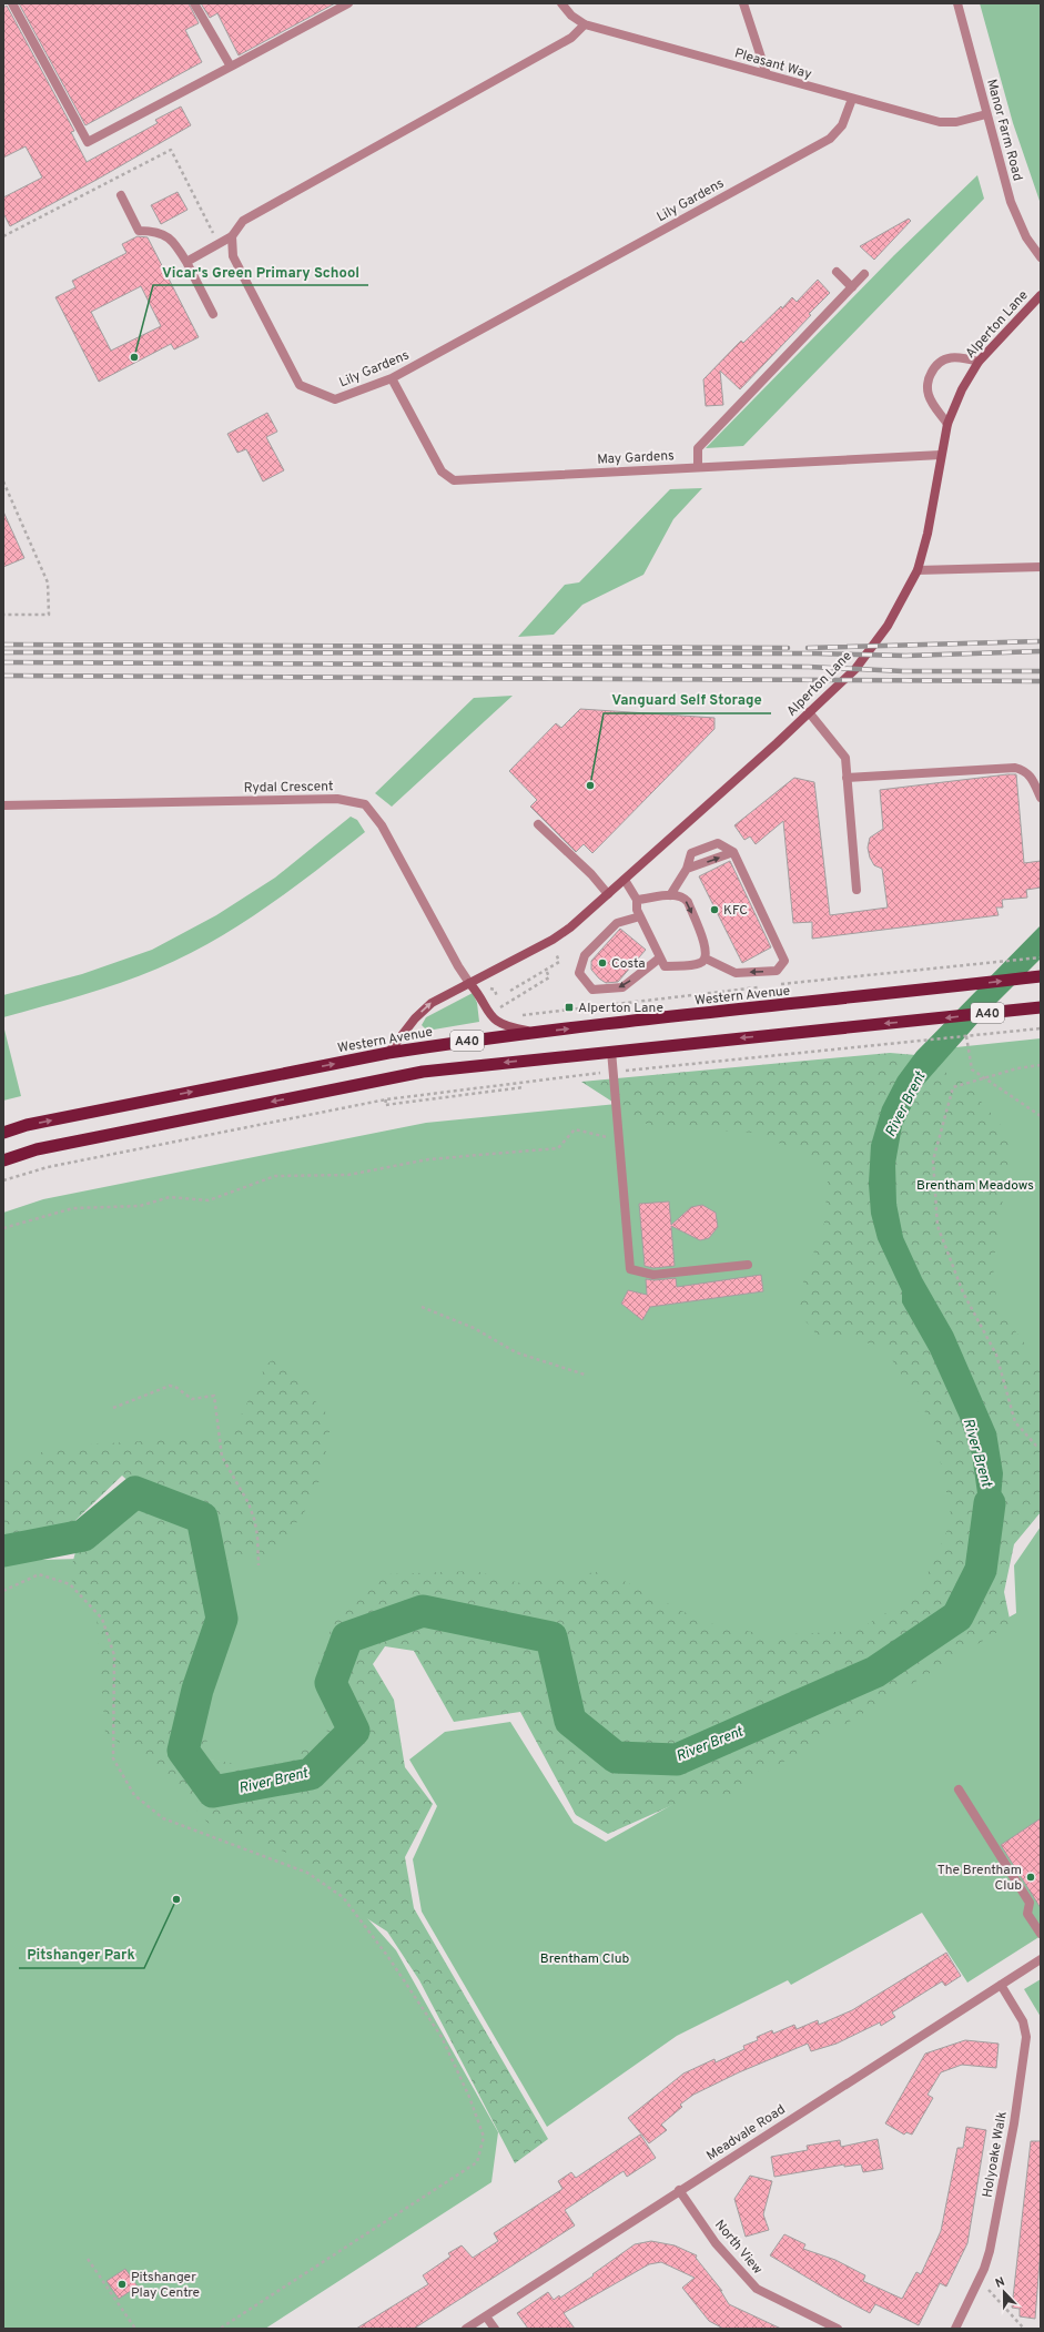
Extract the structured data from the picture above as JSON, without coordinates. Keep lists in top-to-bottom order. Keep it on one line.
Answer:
{"streets":{"highway":["Western Avenue","A40"],"main road":["Alperton Lane"],"street":["Pleasant Way","Manor Farm Road","Lily Gardens","May Gardens","Rydal Crescent","Meadvale Road","Holyoake Walk","North View"]},"crossings":[["Pleasant Way","Manor Farm Road"],["Pleasant Way","Lily Gardens"],["Lily Gardens","May Gardens"],["Alperton Lane","May Gardens"],["Alperton Lane","Rydal Crescent"],["Alperton Lane","Western Avenue"],["Meadvale Road","Holyoake Walk"],["Meadvale Road","North View"]],"water":["River Brent"],"parks":["Brentham Meadows","Brentham Club"],"places":{"other":["Vicar's Green Primary School","Vanguard Self Storage","KFC","Costa","The Brentham Club","Pitshanger Park","Pitshanger Play Centre"],"transit":["Alperton Lane"]},"north":"top"}
